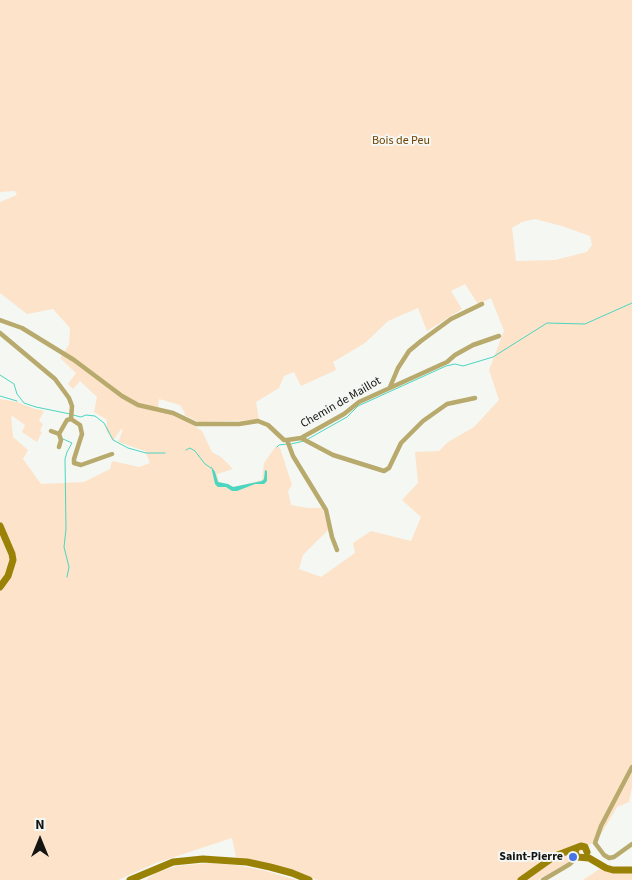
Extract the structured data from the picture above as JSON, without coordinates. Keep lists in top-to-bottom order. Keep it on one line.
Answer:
{"streets":{"street":["Chemin de Maillot"]},"parks":["Bois de Peu"],"places":["Saint-Pierre"],"north":"top"}
